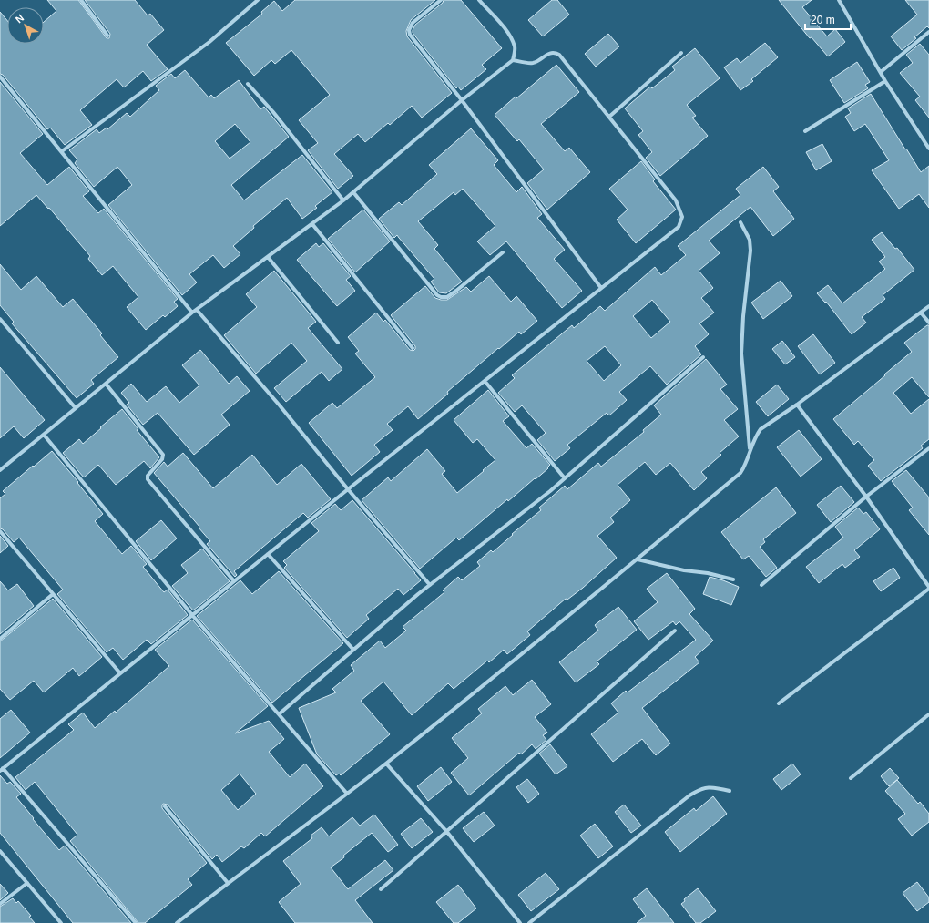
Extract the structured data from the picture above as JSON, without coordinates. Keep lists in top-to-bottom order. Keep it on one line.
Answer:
{"scale_bar":"20 m","north":"top left"}
